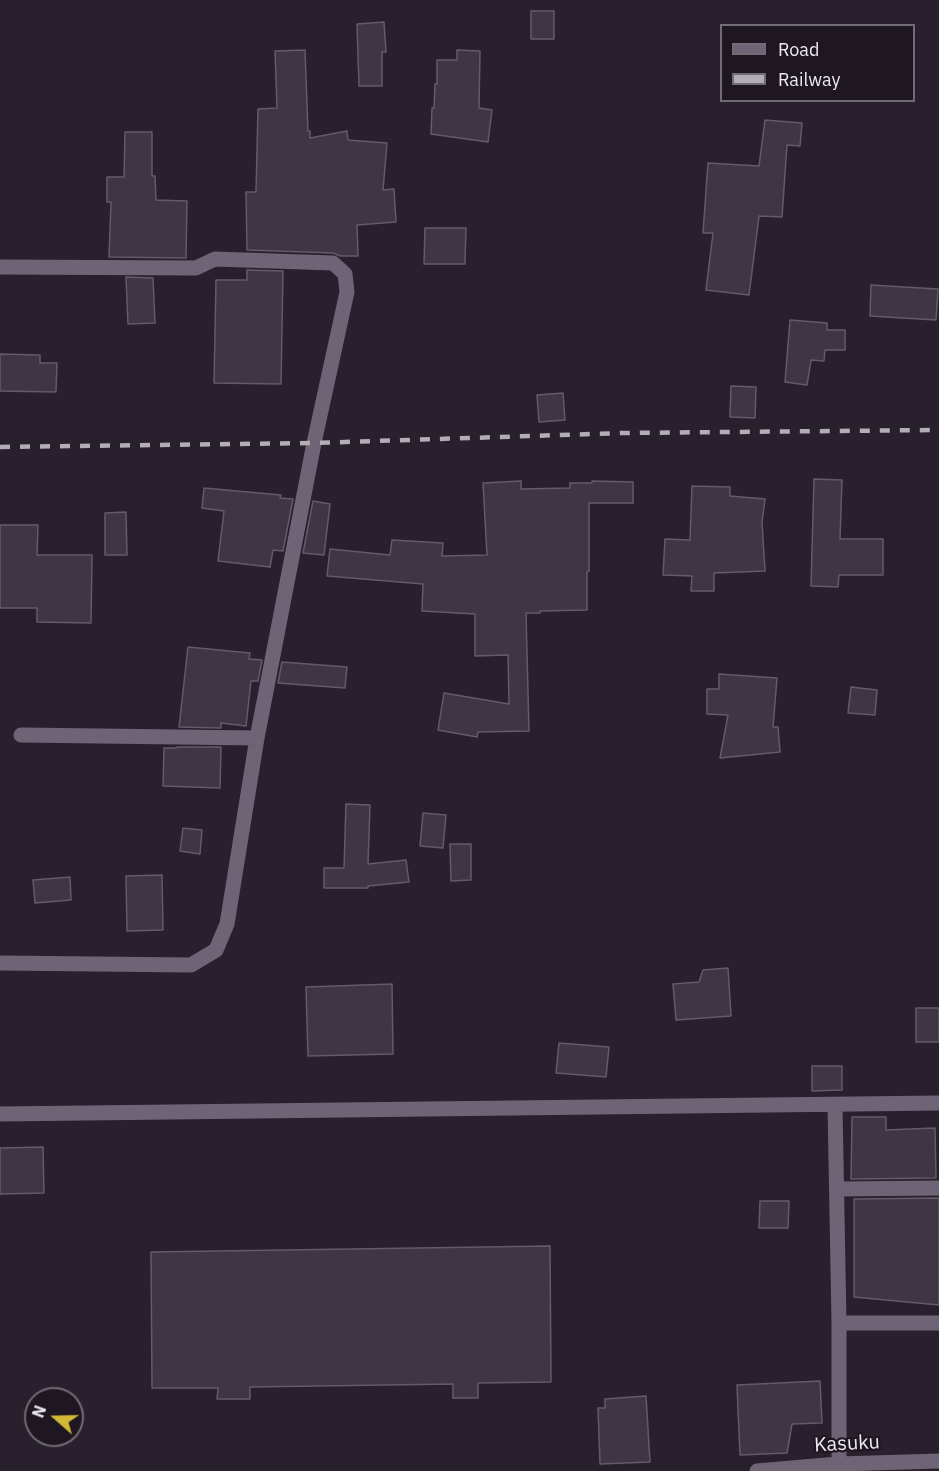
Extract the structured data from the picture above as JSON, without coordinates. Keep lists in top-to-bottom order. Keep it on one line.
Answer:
{"streets":{"street":["Kasuku"]},"legend":["Road","Railway"],"north":"left"}
